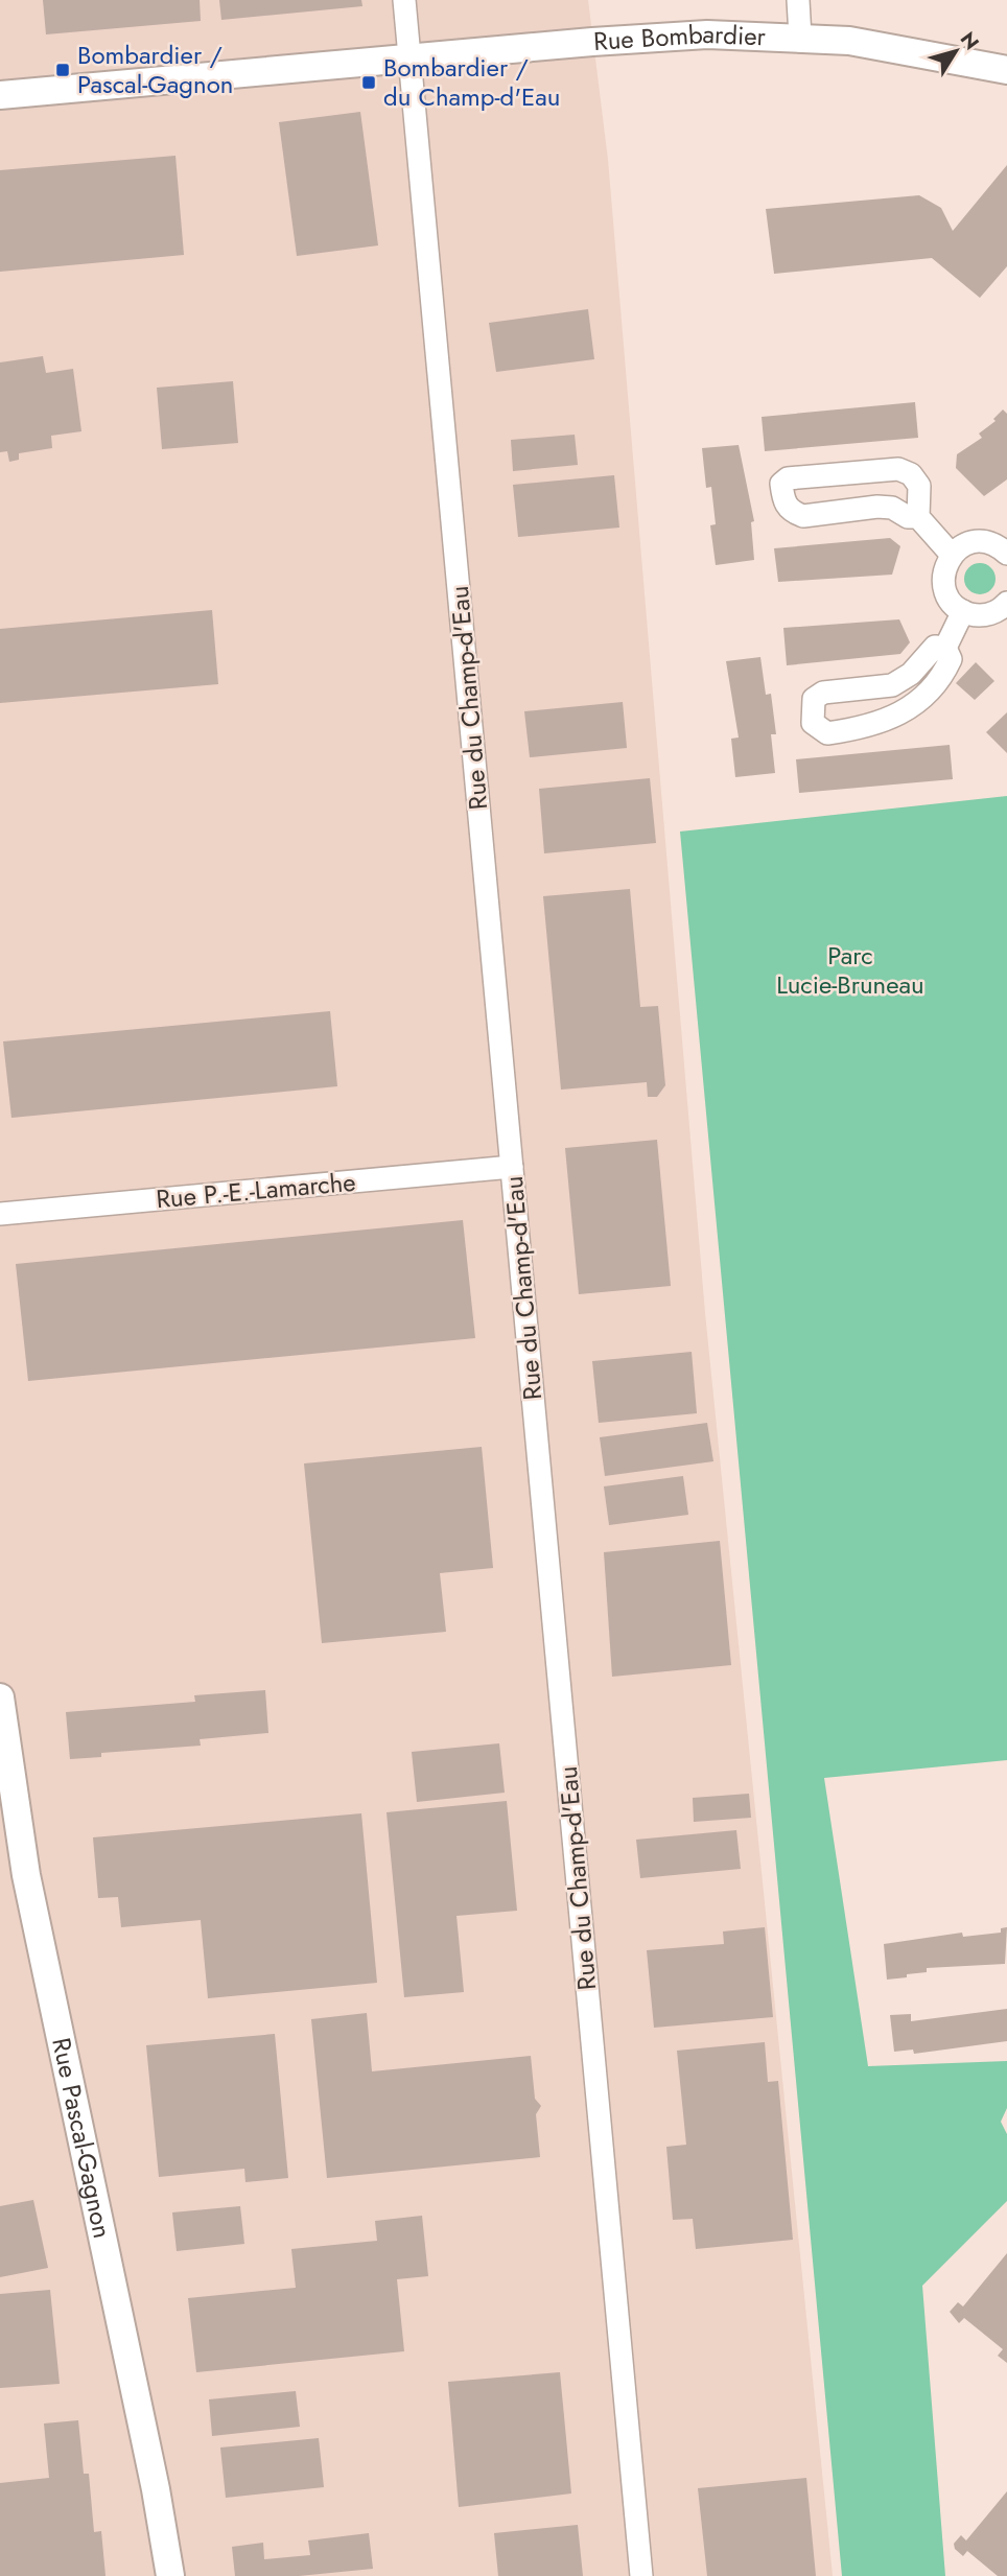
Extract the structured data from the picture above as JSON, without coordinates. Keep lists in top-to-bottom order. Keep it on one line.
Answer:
{"streets":{"street":["Rue Bombardier","Rue du Champ-d'Eau","Rue P.-E.-Lamarche","Rue Pascal-Gagnon"]},"crossings":[["Rue Bombardier","Rue du Champ-d'Eau"],["Rue du Champ-d'Eau","Rue P.-E.-Lamarche"]],"parks":["Parc Lucie-Bruneau"],"places":{"transit":["Bombardier / Pascal-Gagnon","Bombardier / du Champ-d'Eau"]},"north":"top right"}
